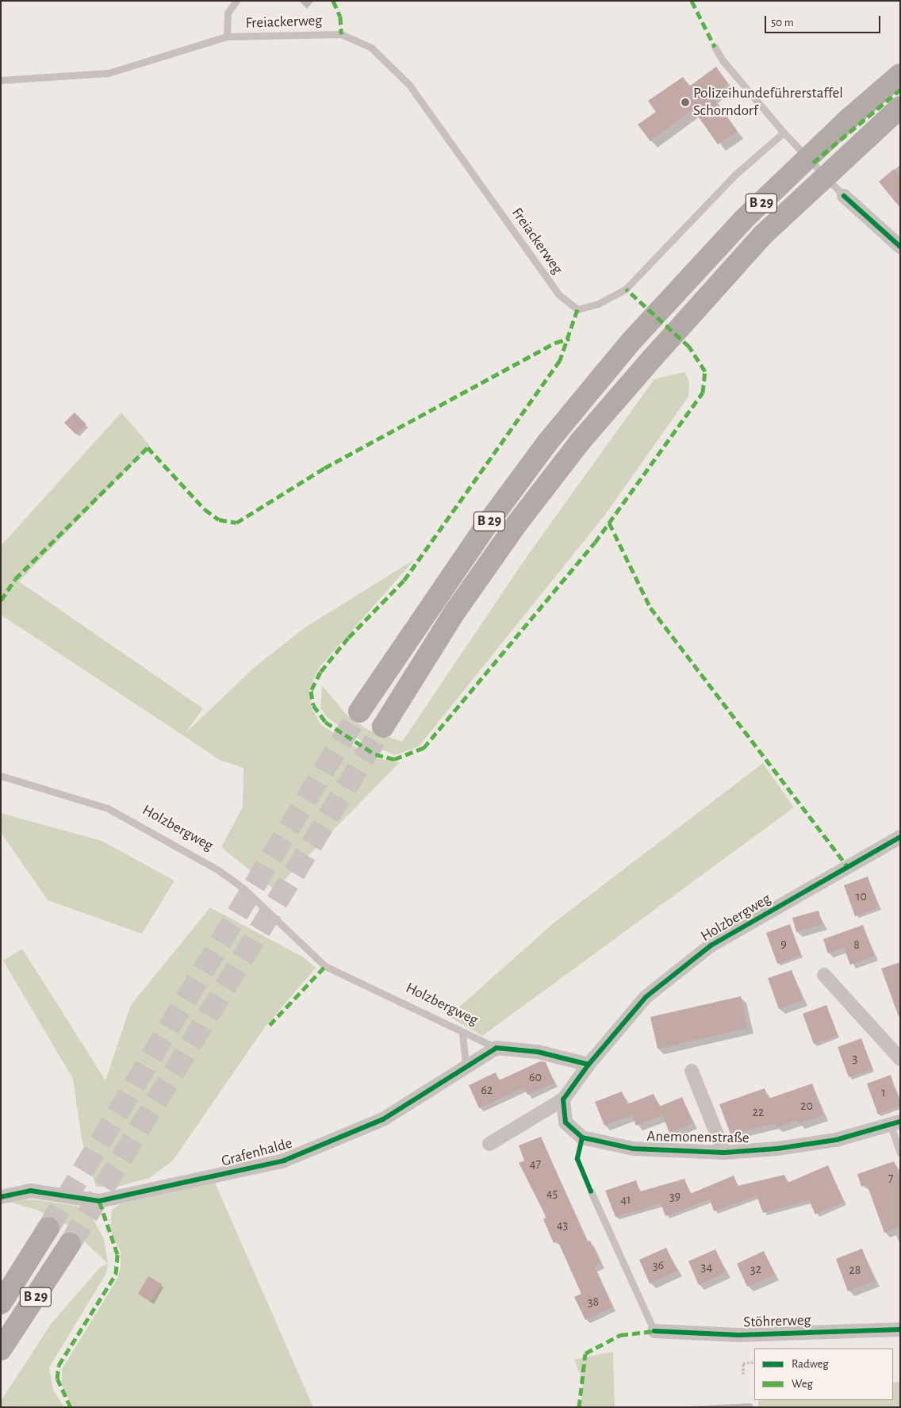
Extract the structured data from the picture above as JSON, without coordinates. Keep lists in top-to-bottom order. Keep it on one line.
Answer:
{"streets":{"highway":["B 29"],"street":["Holzbergweg","Anemonenstraße","Grafenhalde","Stöhrerweg"],"lane":["Freiackerweg"]},"crossings":[["Holzbergweg","Grafenhalde"]],"places":["Polizeihundeführerstaffel Schorndorf"],"house_numbers":["10","9","8","3","60","62","1","20","22","47","7","45","39","41","43","36","34","32","28","38"],"legend":["Radweg","Weg"],"scale_bar":"50 m"}
